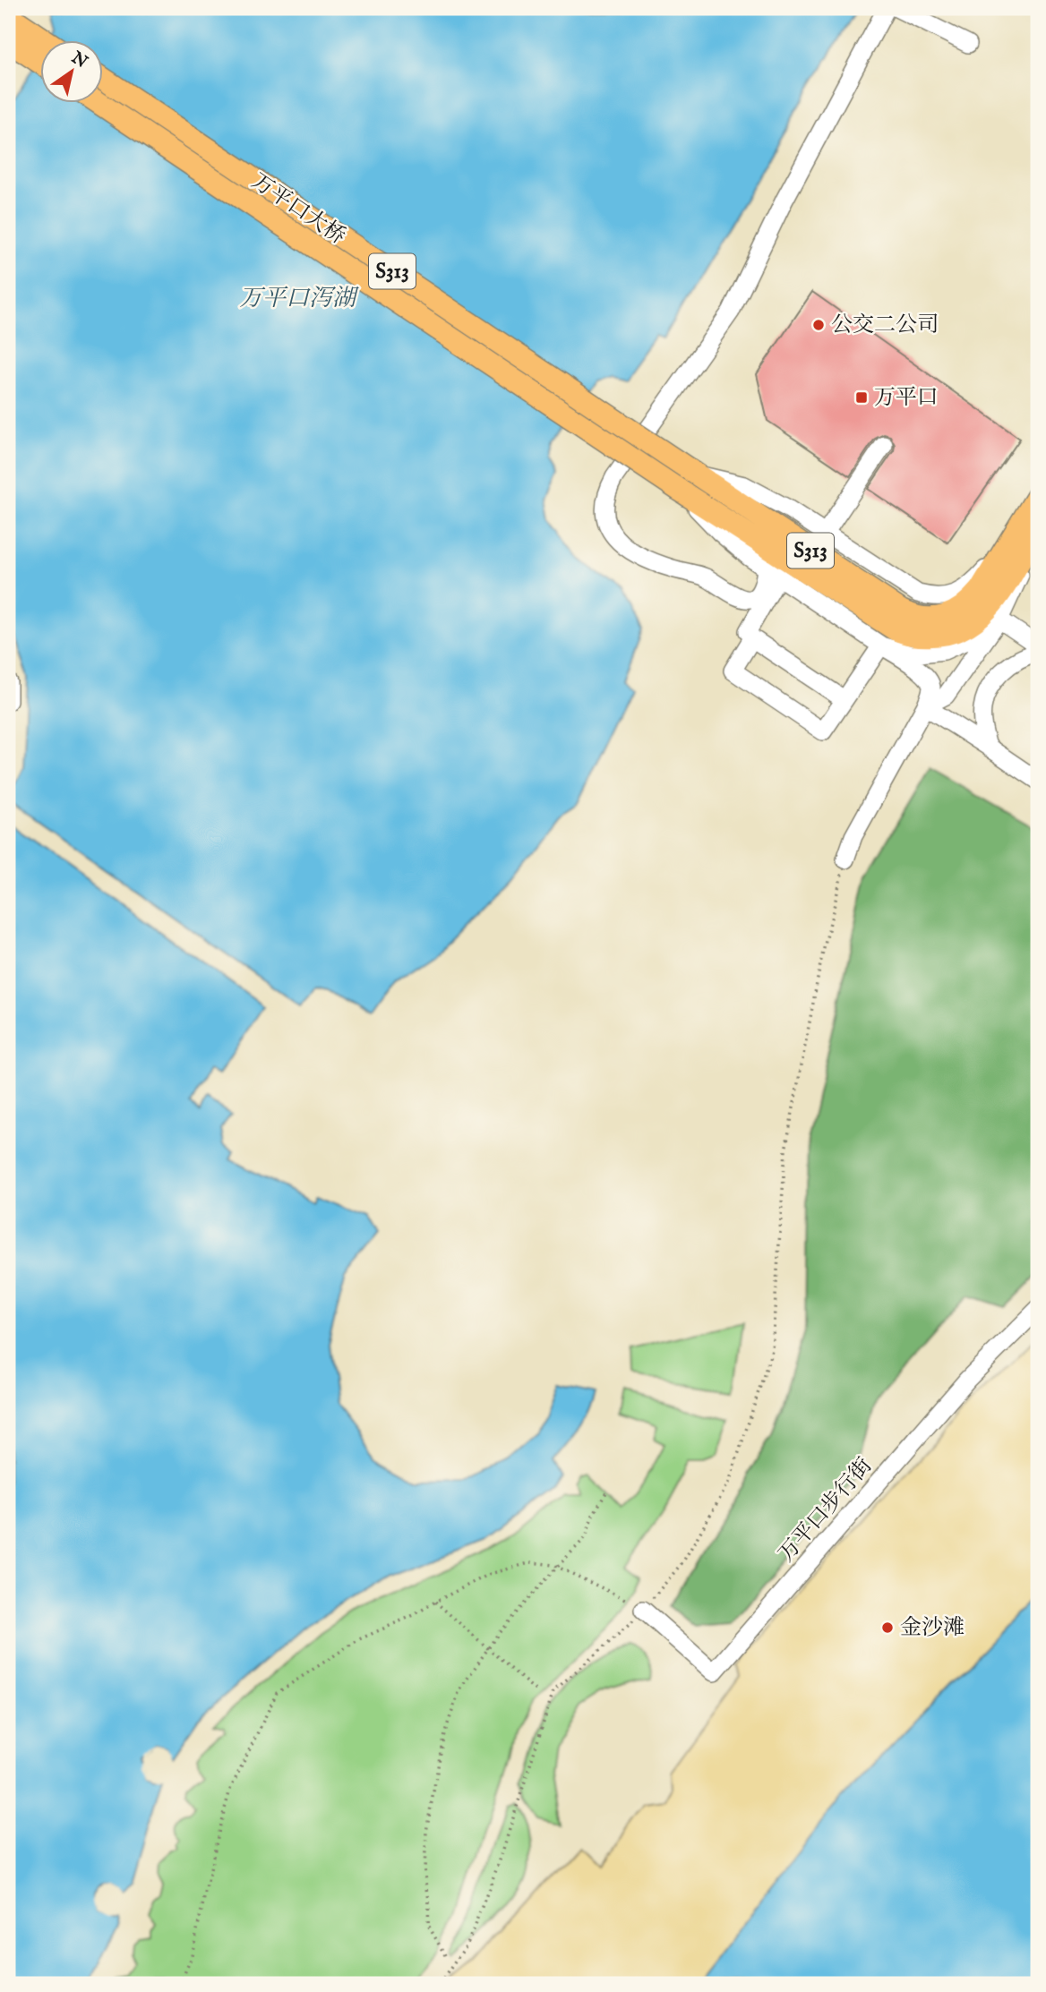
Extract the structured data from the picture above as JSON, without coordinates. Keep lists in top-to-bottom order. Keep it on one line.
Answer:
{"streets":{"main road":["万平口大桥","S313"],"street":["万平口步行街"]},"crossings":[["万平口大桥","S313"]],"water":["万平口泻湖"],"places":{"other":["公交二公司","金沙滩"],"transit":["万平口"]},"north":"top right"}
